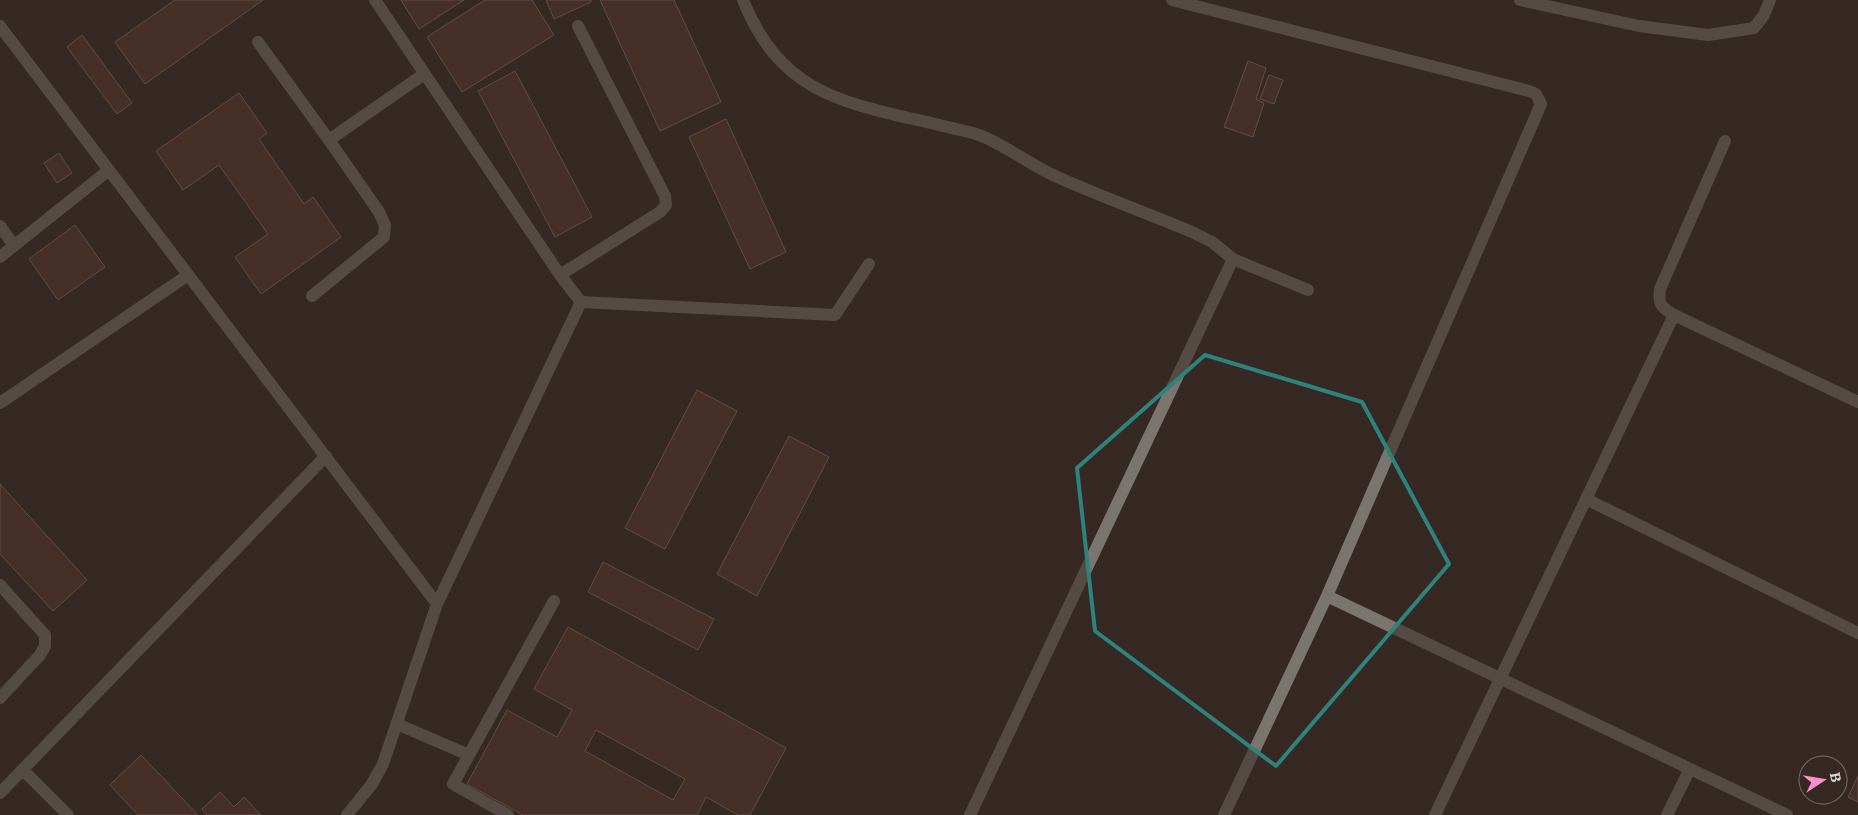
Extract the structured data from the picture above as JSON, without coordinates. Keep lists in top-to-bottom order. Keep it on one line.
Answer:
{"north":"right"}
